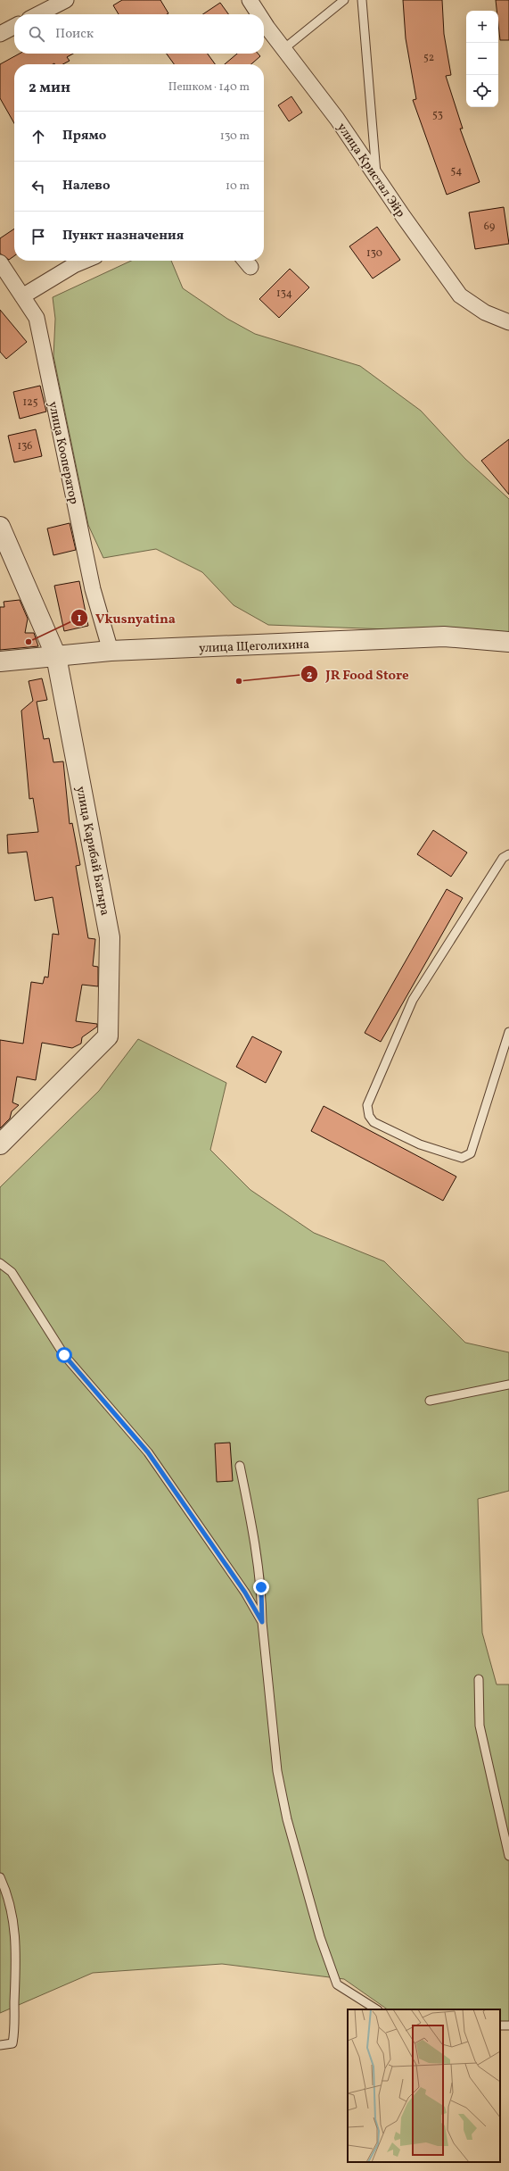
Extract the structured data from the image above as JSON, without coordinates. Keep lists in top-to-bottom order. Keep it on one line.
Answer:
{"streets":{"street":["улица Кристал Эйр","улица Кооператор","улица Щеголихина","улица Карибай Батыра"]},"crossings":[["улица Кооператор","улица Щеголихина"],["улица Щеголихина","улица Карибай Батыра"]],"places":["Vkusnyatina","JR Food Store"],"house_numbers":["52","53","54","69","130","134","125","136"],"page":{"map_buttons":["+","−"],"search":"Поиск","heading":["2 мин","Пешком · 140 m"],"list":[["Прямо","130 m"],["Налево","10 m"],"Пункт назначения"]}}
